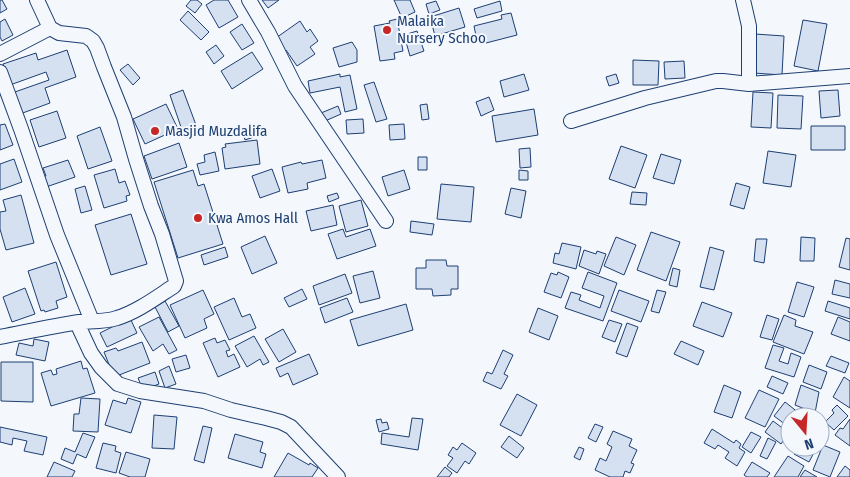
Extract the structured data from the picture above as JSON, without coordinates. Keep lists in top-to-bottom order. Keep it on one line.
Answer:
{"places":["Malaika Nursery Schoo","Masjid Muzdalifa","Kwa Amos Hall"],"north":"bottom"}
